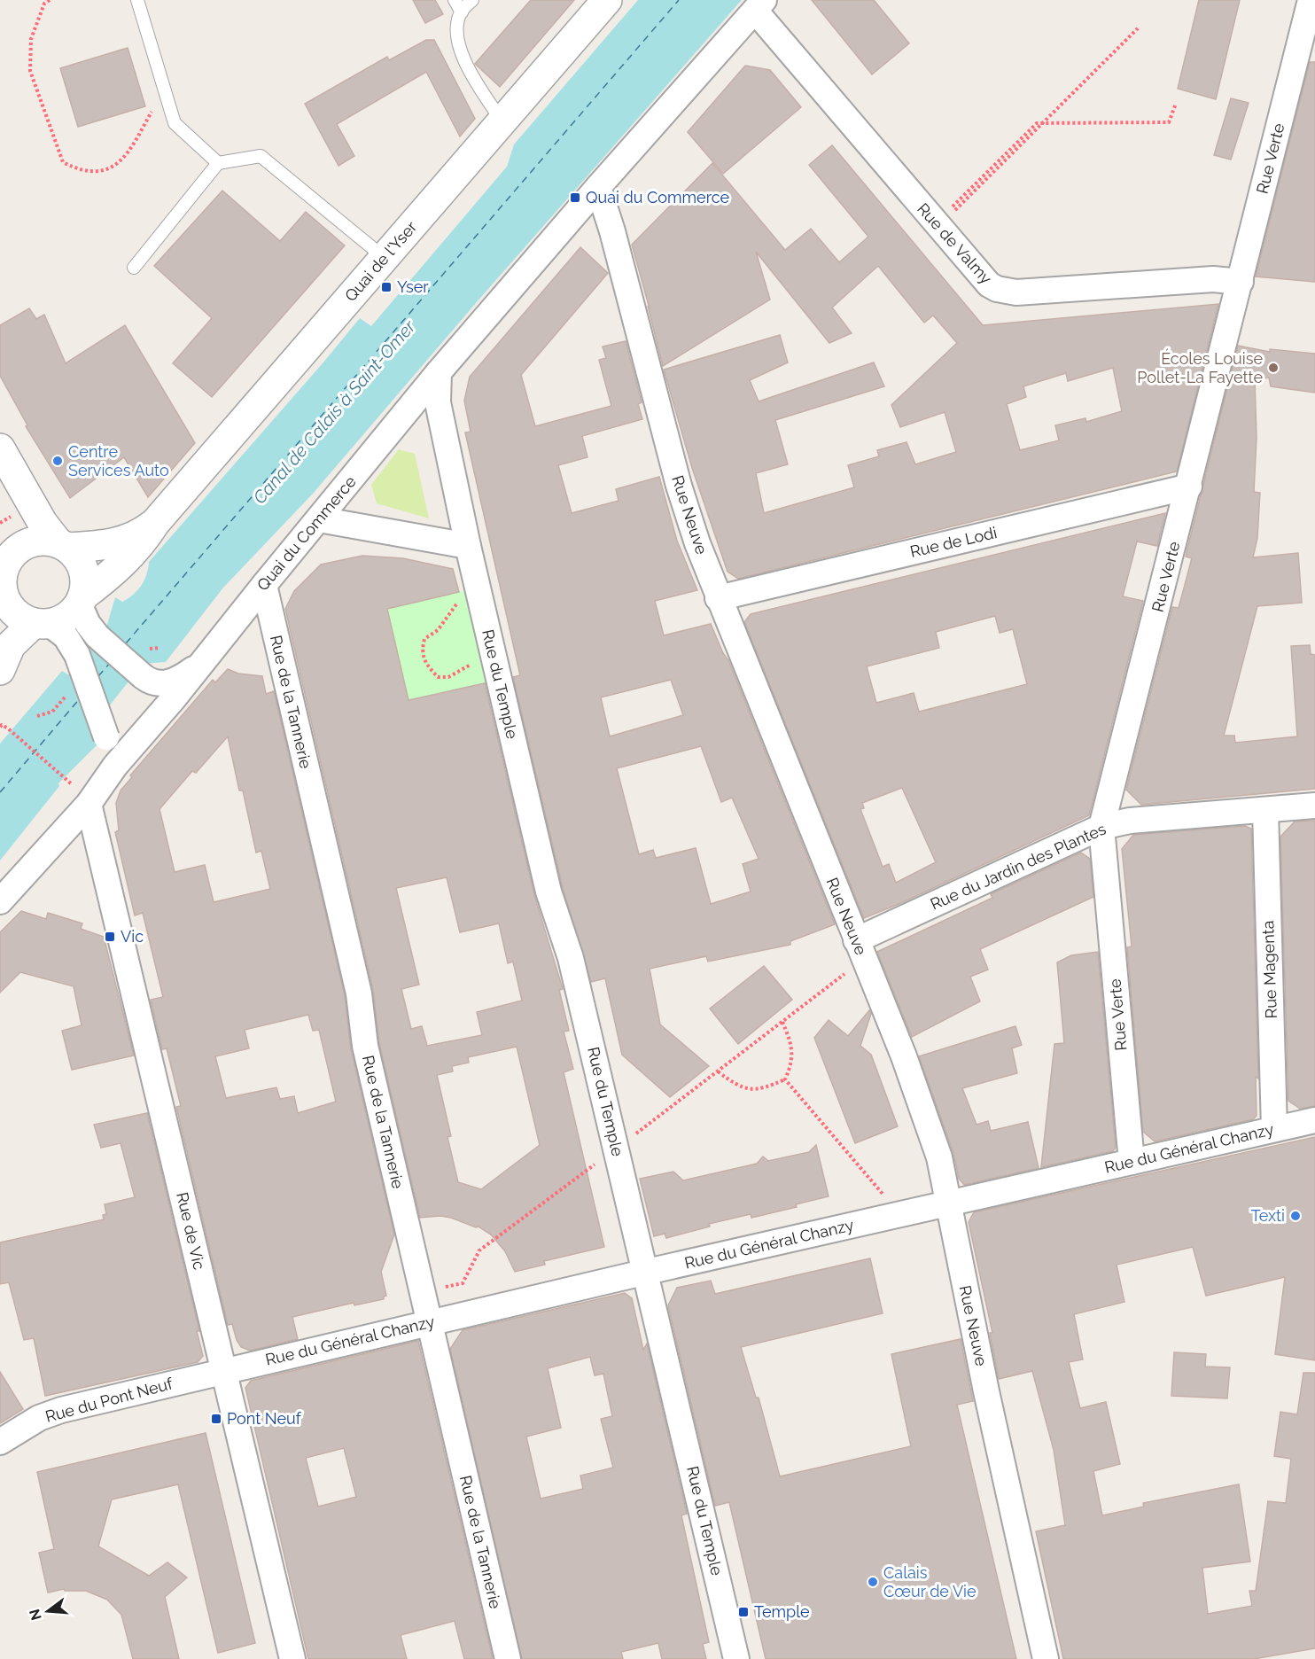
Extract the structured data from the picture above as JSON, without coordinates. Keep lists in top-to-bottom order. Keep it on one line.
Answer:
{"streets":{"street":["Rue Verte","Rue de Valmy","Quai de l'Yser","Rue Neuve","Quai du Commerce","Rue de Lodi","Rue du Temple","Rue de la Tannerie","Rue du Jardin des Plantes","Rue Magenta","Rue du Général Chanzy","Rue de Vic","Rue du Pont Neuf"]},"crossings":[["Rue Verte","Rue de Valmy"],["Rue Verte","Rue de Lodi"],["Rue Verte","Rue du Jardin des Plantes"],["Rue Verte","Rue du Général Chanzy"],["Rue de Valmy","Quai du Commerce"],["Rue Neuve","Quai du Commerce"],["Rue Neuve","Rue de Lodi"],["Rue Neuve","Rue du Jardin des Plantes"],["Rue Neuve","Rue du Général Chanzy"],["Quai du Commerce","Rue du Temple"],["Quai du Commerce","Rue de la Tannerie"],["Quai du Commerce","Rue de Vic"],["Rue du Temple","Rue du Général Chanzy"],["Rue de la Tannerie","Rue du Général Chanzy"],["Rue du Jardin des Plantes","Rue Magenta"],["Rue Magenta","Rue du Général Chanzy"],["Rue du Général Chanzy","Rue de Vic"],["Rue du Général Chanzy","Rue du Pont Neuf"],["Rue de Vic","Rue du Pont Neuf"]],"water":["Canal de Calais à Saint-Omer"],"places":{"transit":["Quai du Commerce","Yser","Vic","Pont Neuf","Temple"],"other":["Écoles Louise Pollet-La Fayette","Centre Services Auto","Texti","Calais Cœur de Vie"]},"north":"left"}
